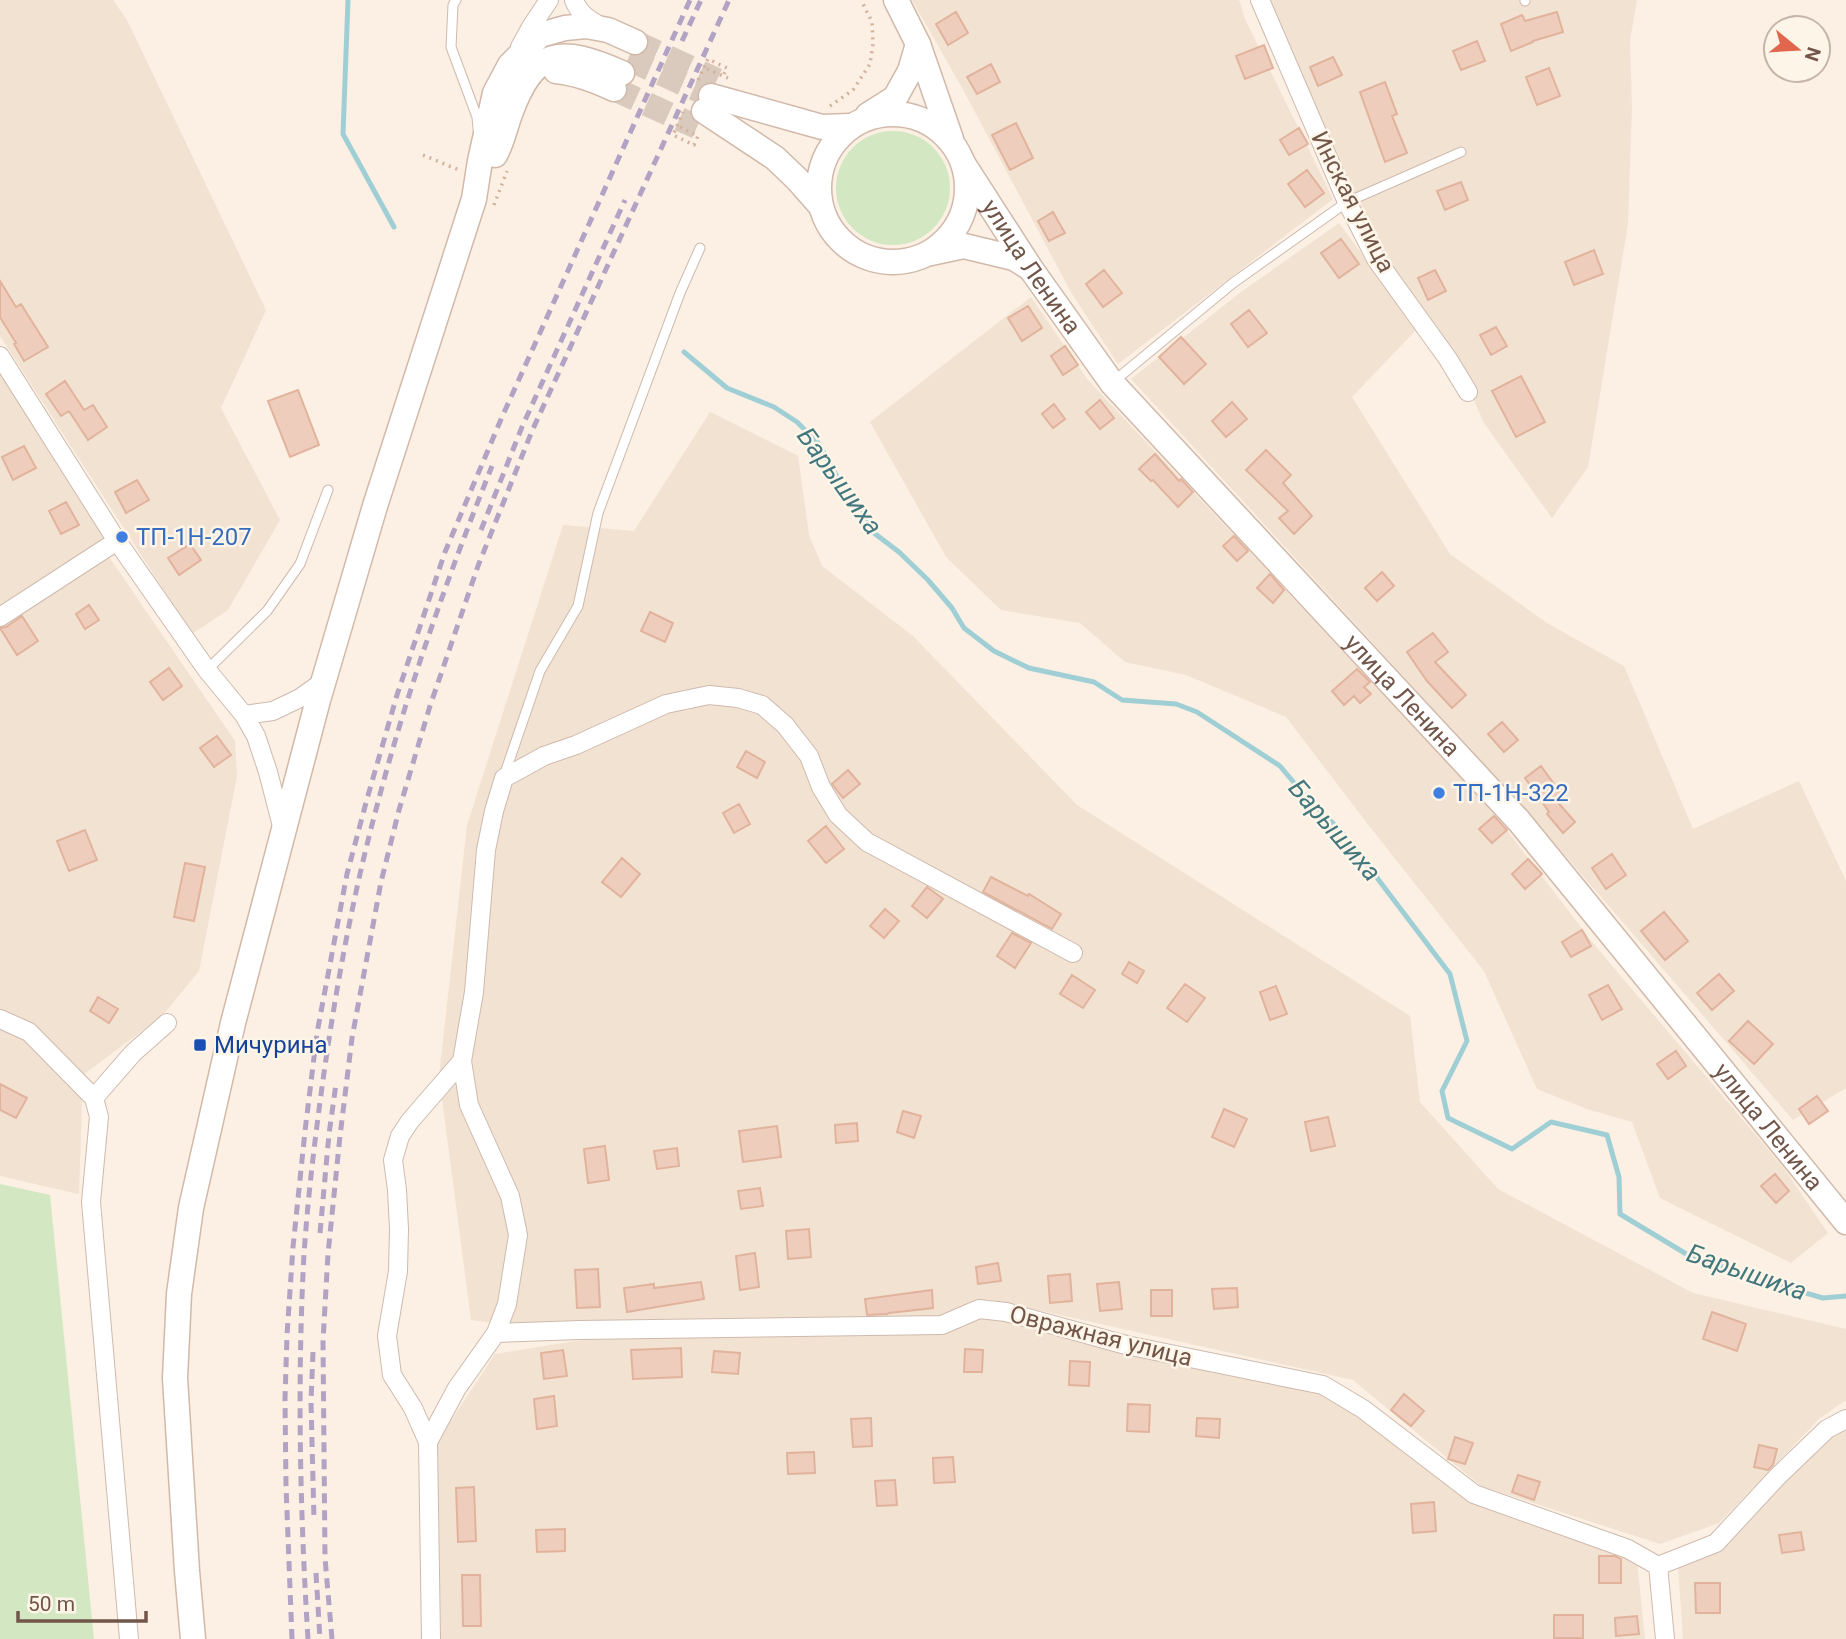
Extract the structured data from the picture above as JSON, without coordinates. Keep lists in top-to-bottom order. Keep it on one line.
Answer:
{"streets":{"main road":["улица Ленина"],"street":["Инская улица","Овражная улица"]},"water":["Барышиха"],"places":{"other":["ТП-1Н-207","ТП-1Н-322"],"transit":["Мичурина"]},"scale_bar":"50 m","north":"right"}
